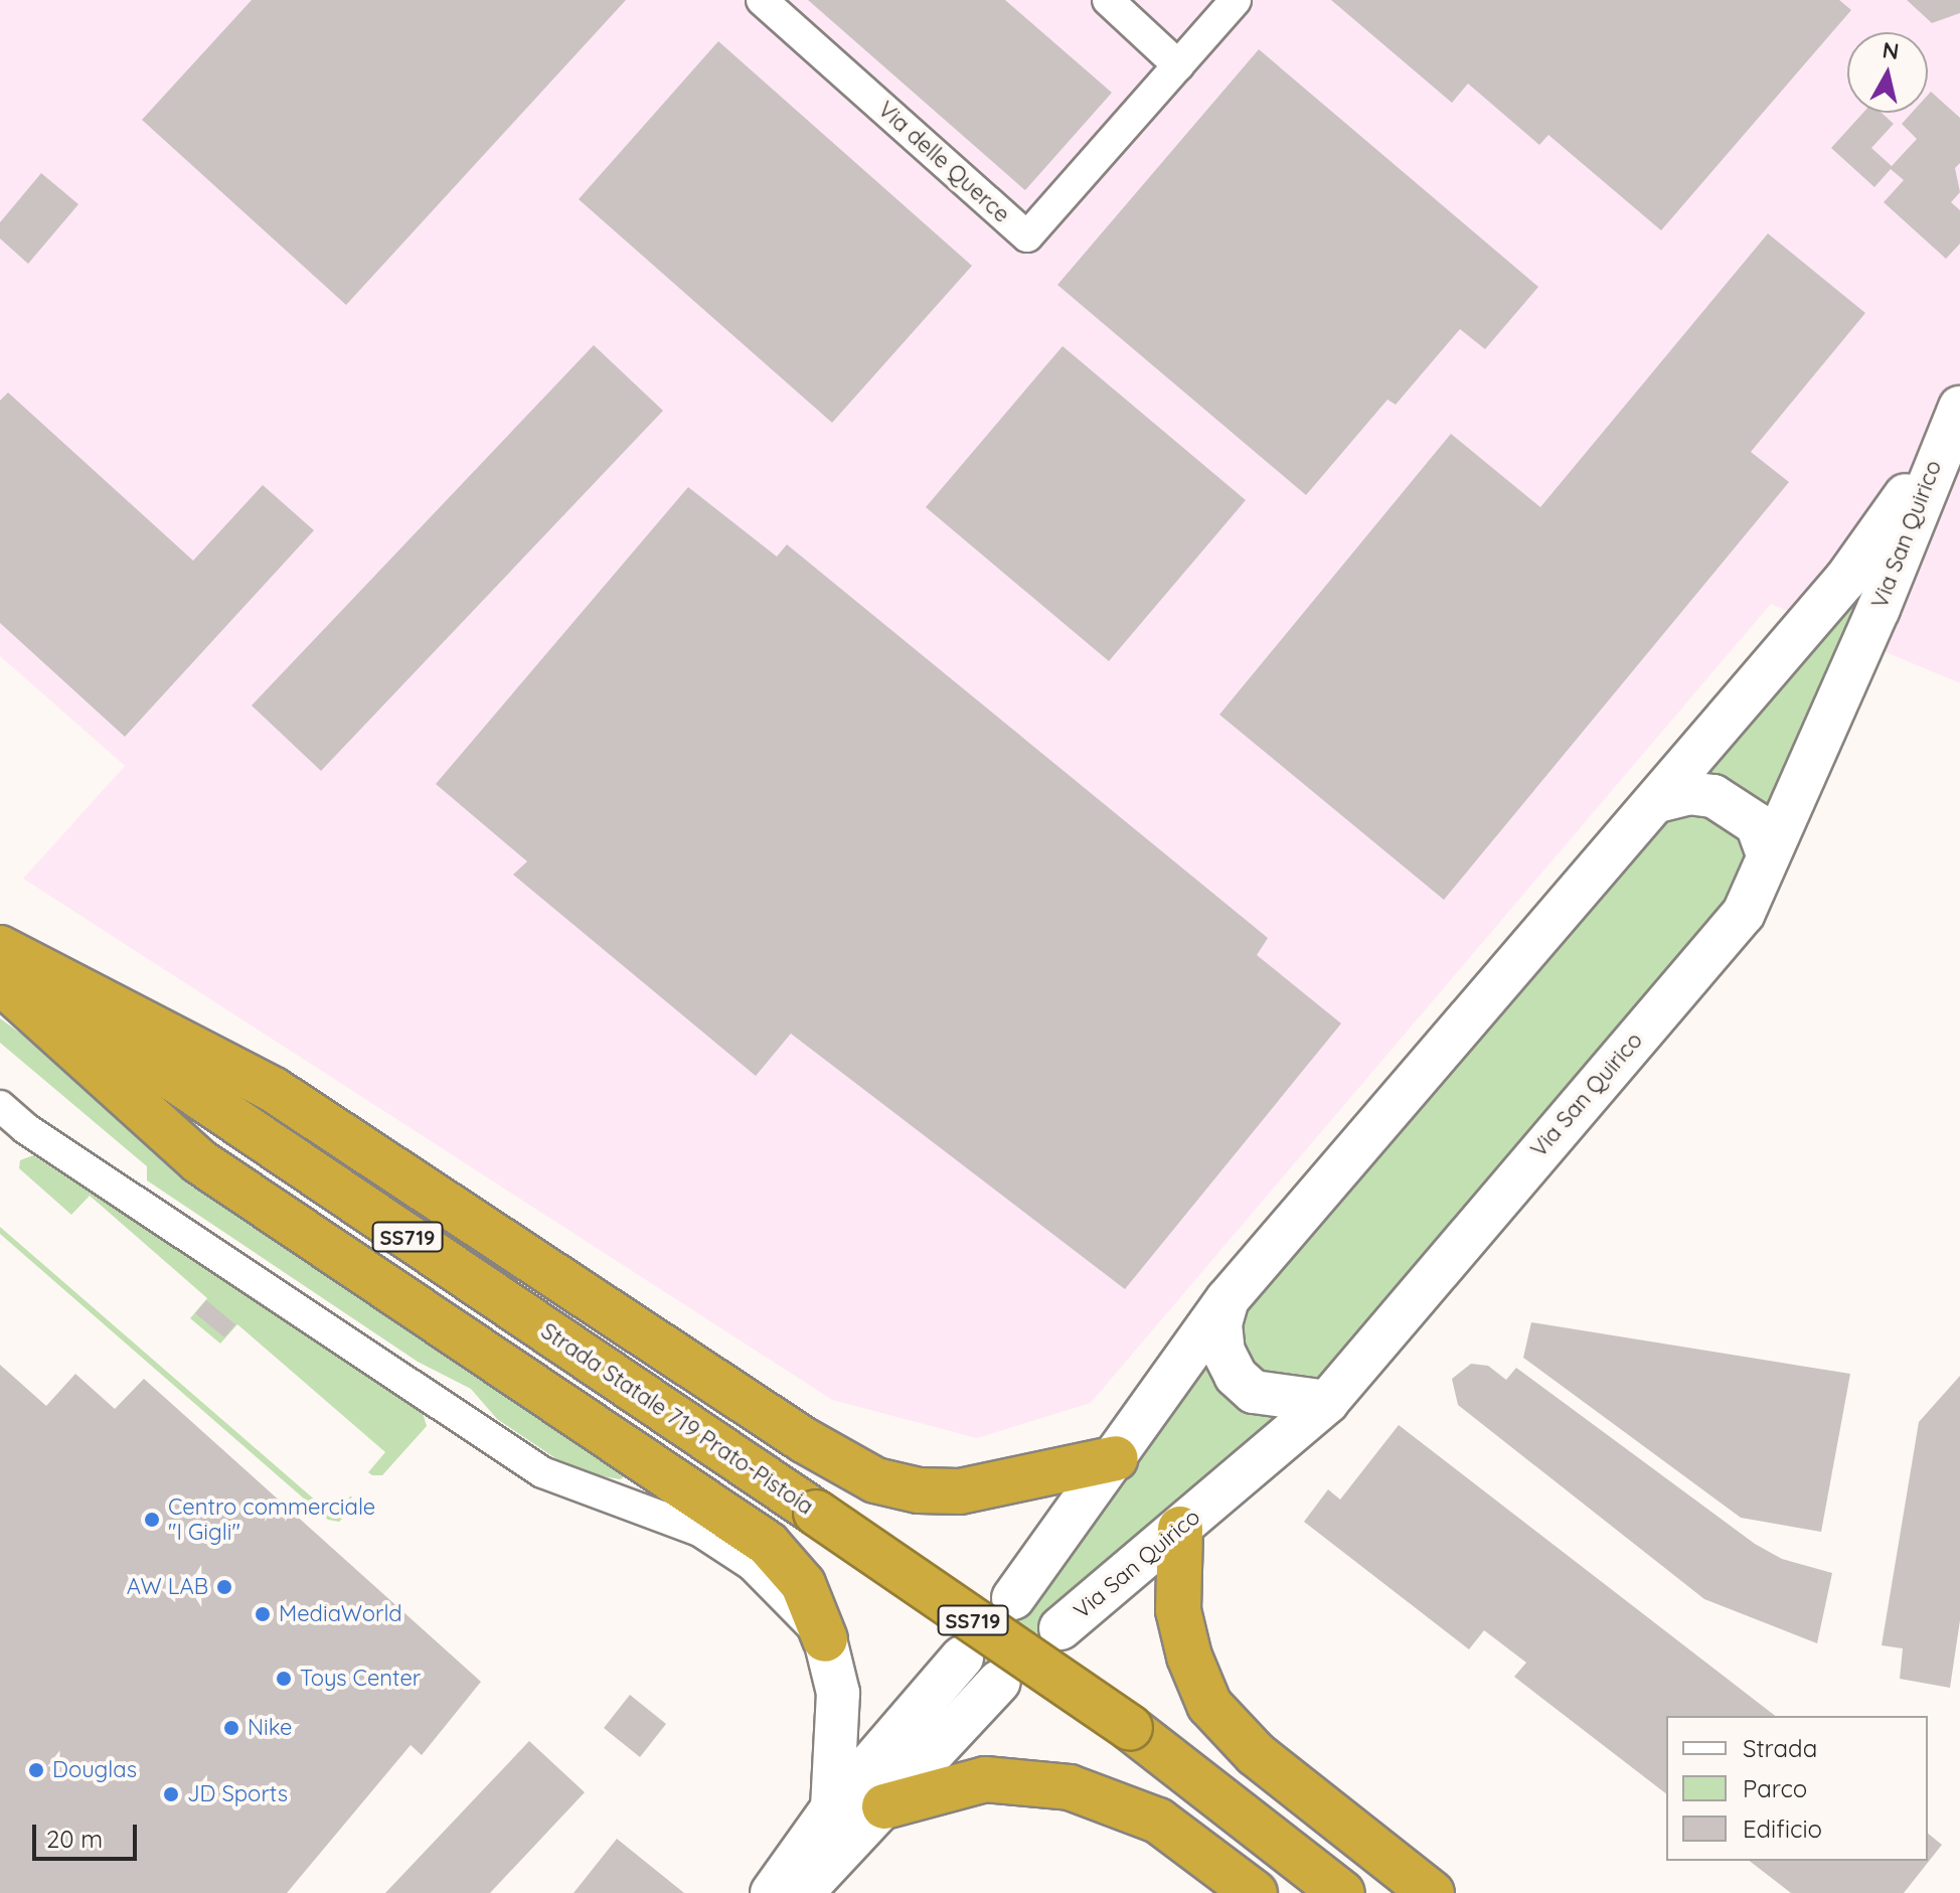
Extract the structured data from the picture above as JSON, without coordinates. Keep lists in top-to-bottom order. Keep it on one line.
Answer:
{"streets":{"highway":["SS719","Strada Statale 719 Prato-Pistoia"],"street":["Via delle Querce","Via San Quirico"]},"places":["Centro commerciale \"I Gigli\"","AW LAB","MediaWorld","Toys Center","Nike","Douglas","JD Sports"],"legend":["Strada","Parco","Edificio"],"scale_bar":"20 m","north":"top"}
